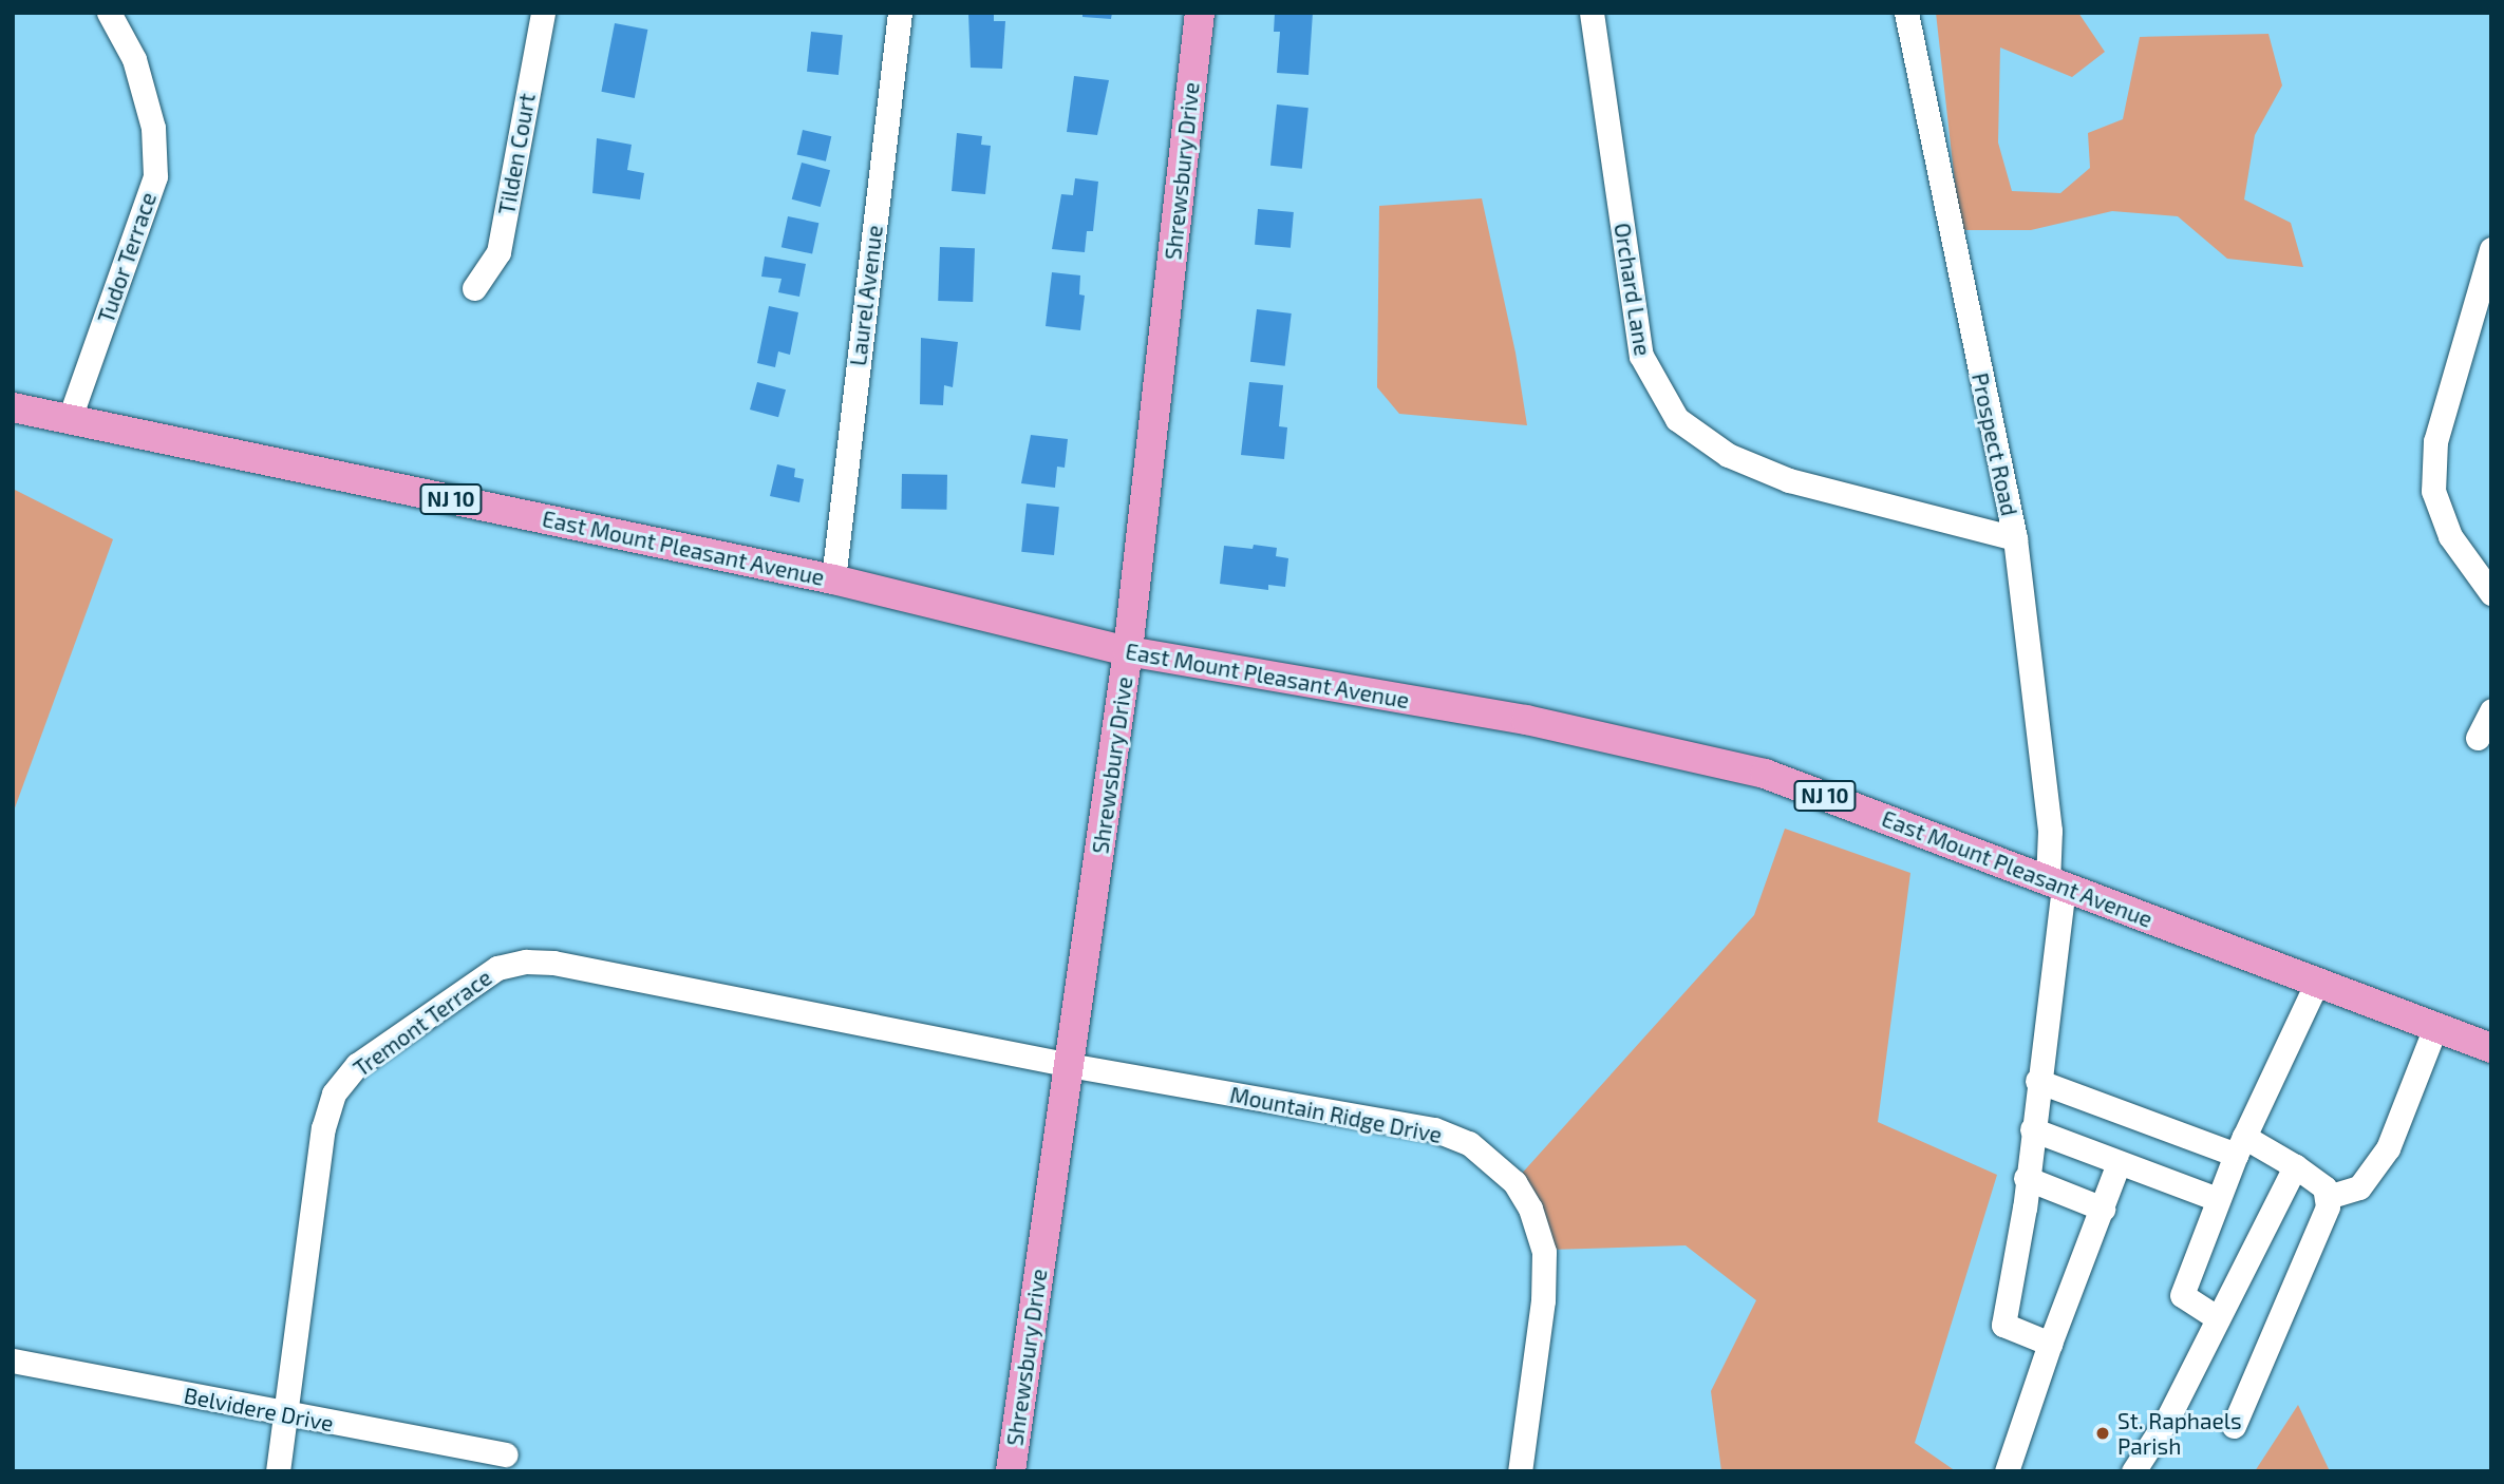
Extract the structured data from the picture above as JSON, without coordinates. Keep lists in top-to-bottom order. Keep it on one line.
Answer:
{"streets":{"main road":["Shrewsbury Drive","NJ 10","East Mount Pleasant Avenue"],"street":["Tilden Court","Tudor Terrace","Orchard Lane","Laurel Avenue","Prospect Road","Tremont Terrace","Mountain Ridge Drive","Belvidere Drive"]},"crossings":[["Shrewsbury Drive","East Mount Pleasant Avenue"],["Shrewsbury Drive","Tremont Terrace"],["Shrewsbury Drive","Mountain Ridge Drive"],["Tudor Terrace","East Mount Pleasant Avenue"],["Orchard Lane","Prospect Road"],["Laurel Avenue","East Mount Pleasant Avenue"],["Prospect Road","East Mount Pleasant Avenue"],["Tremont Terrace","Mountain Ridge Drive"],["Tremont Terrace","Belvidere Drive"]],"places":["St. Raphaels Parish"]}
